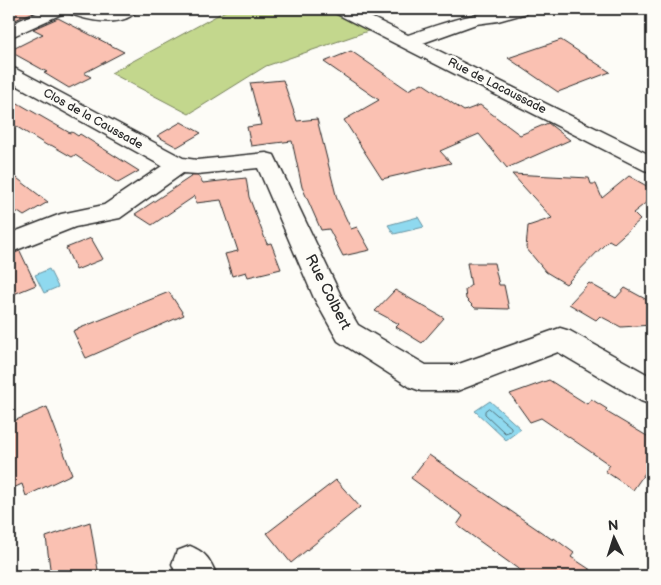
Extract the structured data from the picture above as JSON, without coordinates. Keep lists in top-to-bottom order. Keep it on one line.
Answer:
{"streets":{"street":["Rue de Lacaussade","Clos de la Caussade","Rue Colbert"]},"crossings":[["Clos de la Caussade","Rue Colbert"]],"north":"top"}
